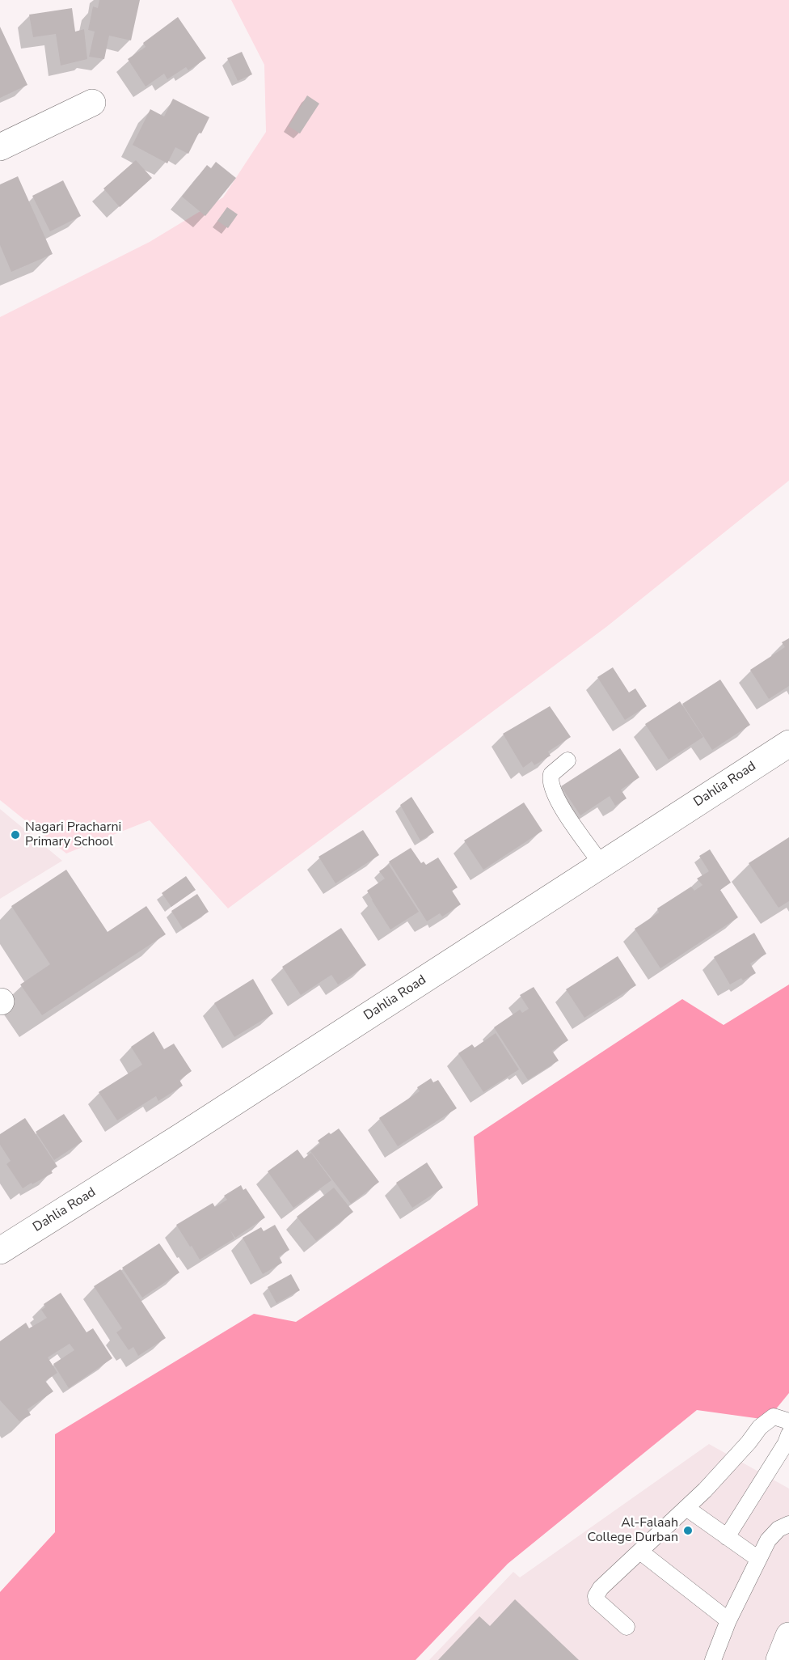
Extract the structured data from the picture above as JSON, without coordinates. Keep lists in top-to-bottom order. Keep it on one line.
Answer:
{"streets":{"street":["Dahlia Road"]},"places":["Nagari Pracharni Primary School","Al-Falaah College Durban"]}
